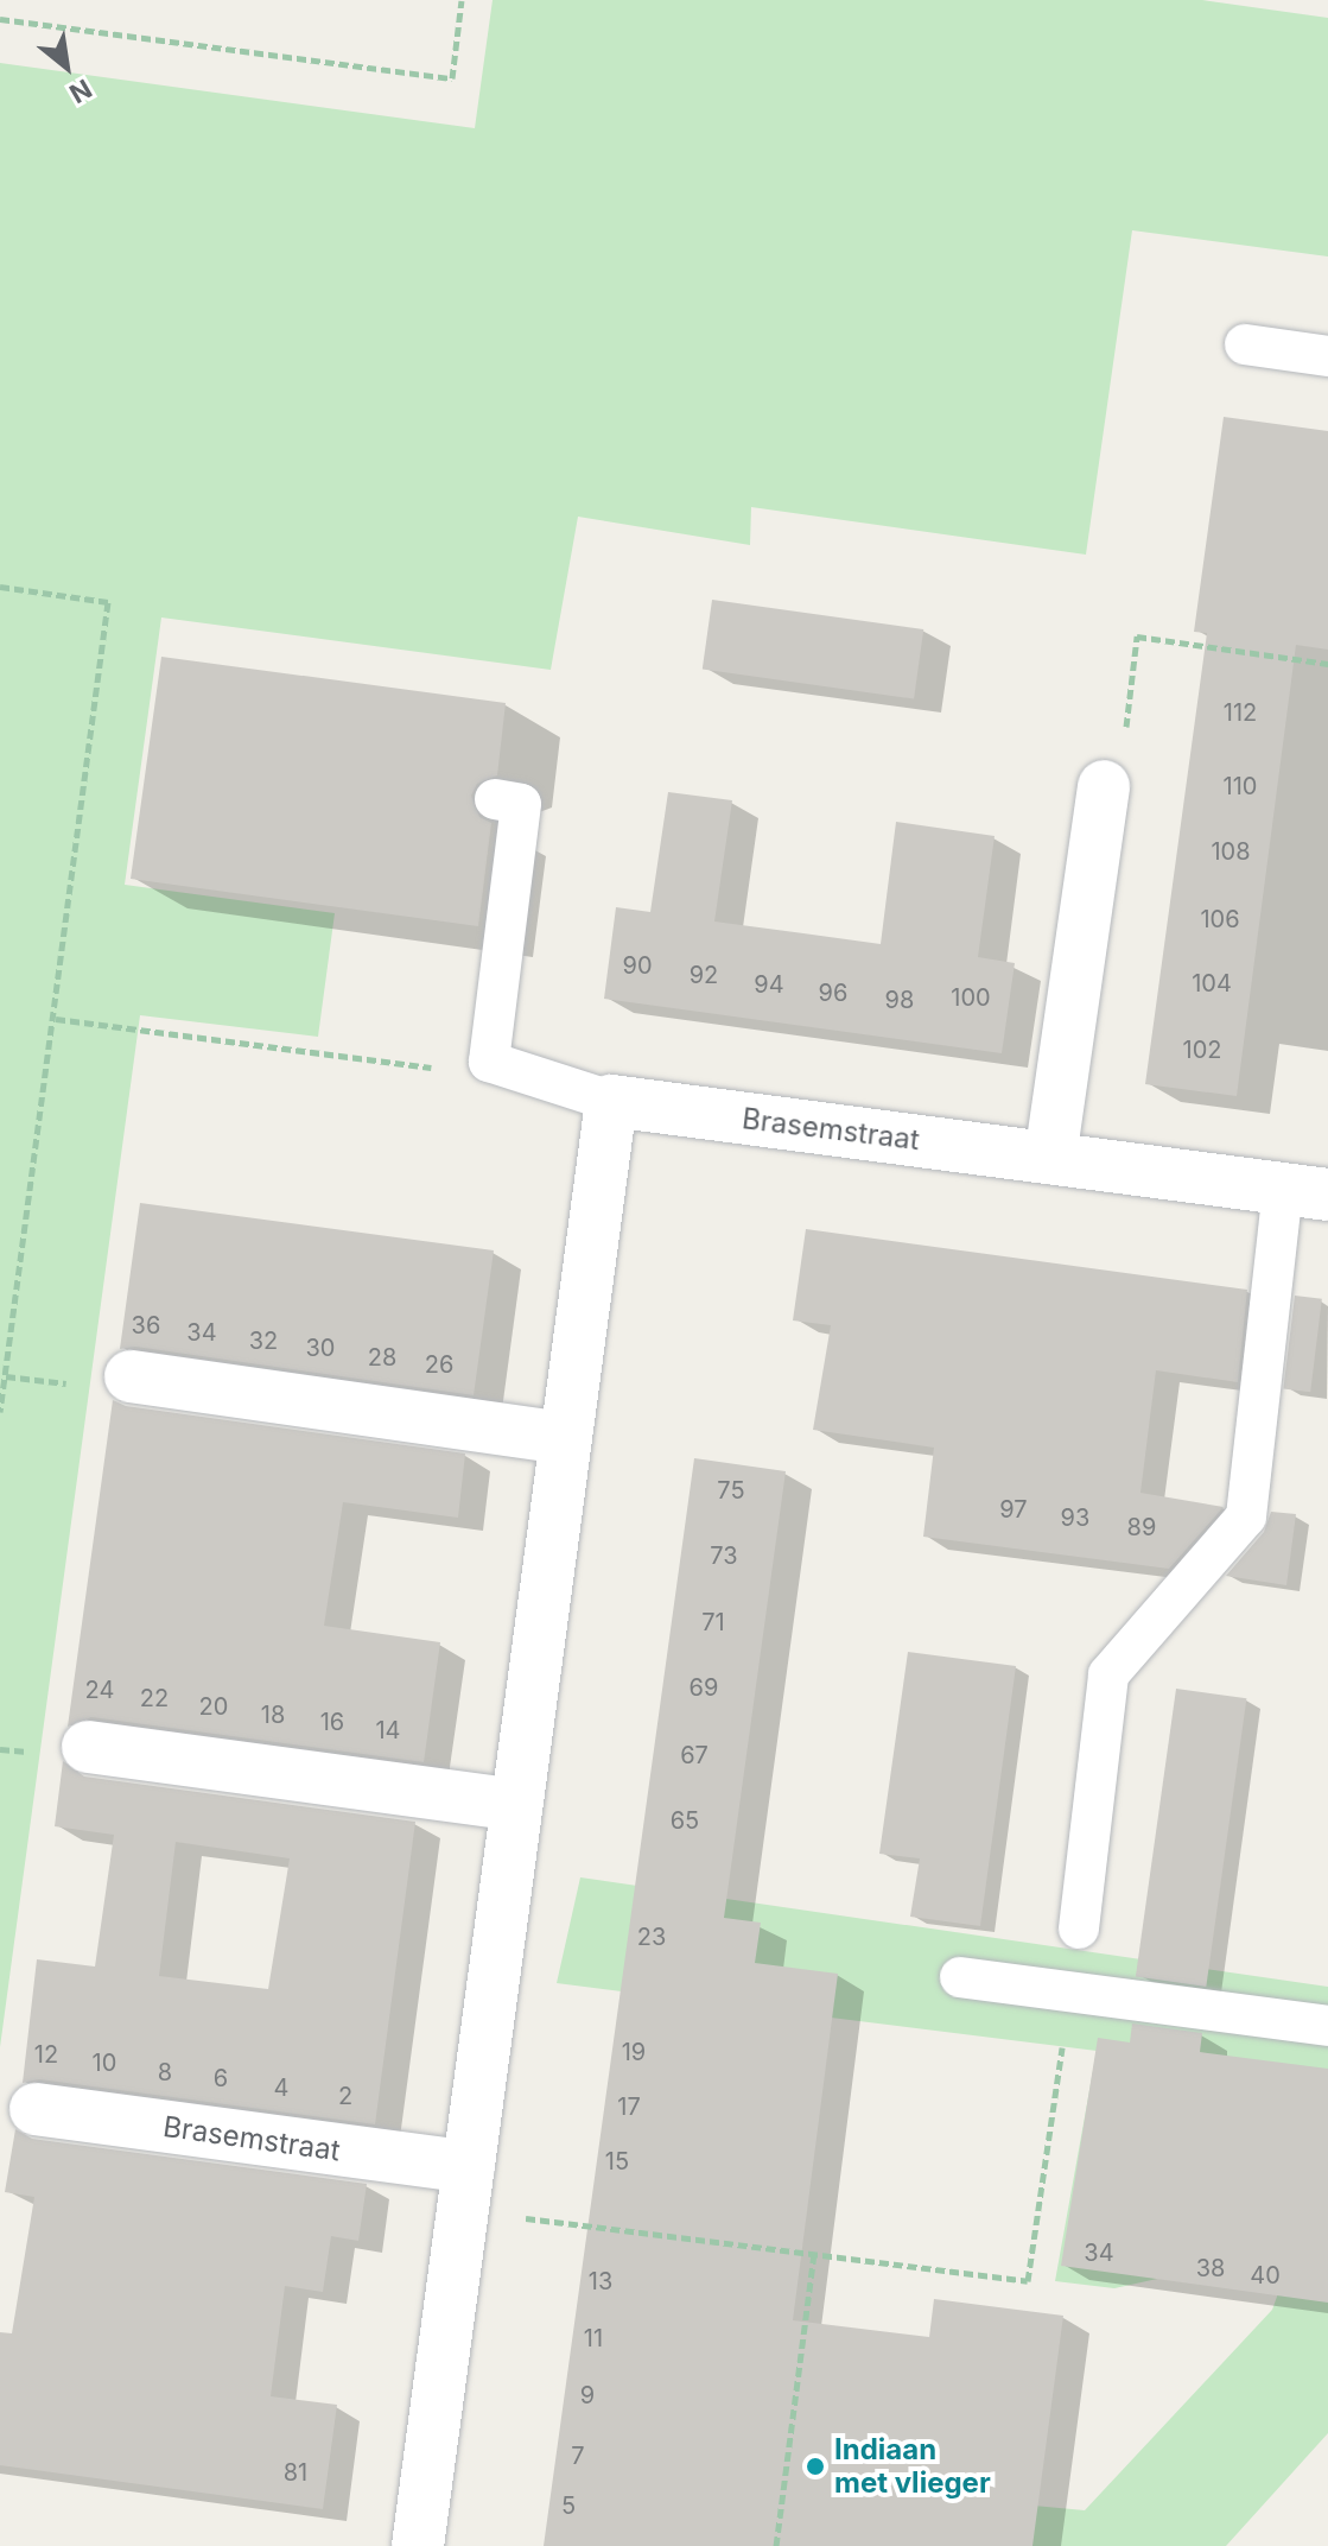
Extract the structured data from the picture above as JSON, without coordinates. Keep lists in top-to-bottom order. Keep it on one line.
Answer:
{"streets":{"street":["Brasemstraat"]},"places":["Indiaan met vlieger"],"house_numbers":["112","110","108","106","90","92","104","94","96","100","98","102","36","34","32","30","28","26","75","97","93","89","73","71","69","24","22","20","18","16","14","67","65","23","19","12","10","8","6","4","2","17","15","34","38","40","13","11","9","7","81","5"],"north":"bottom right"}
